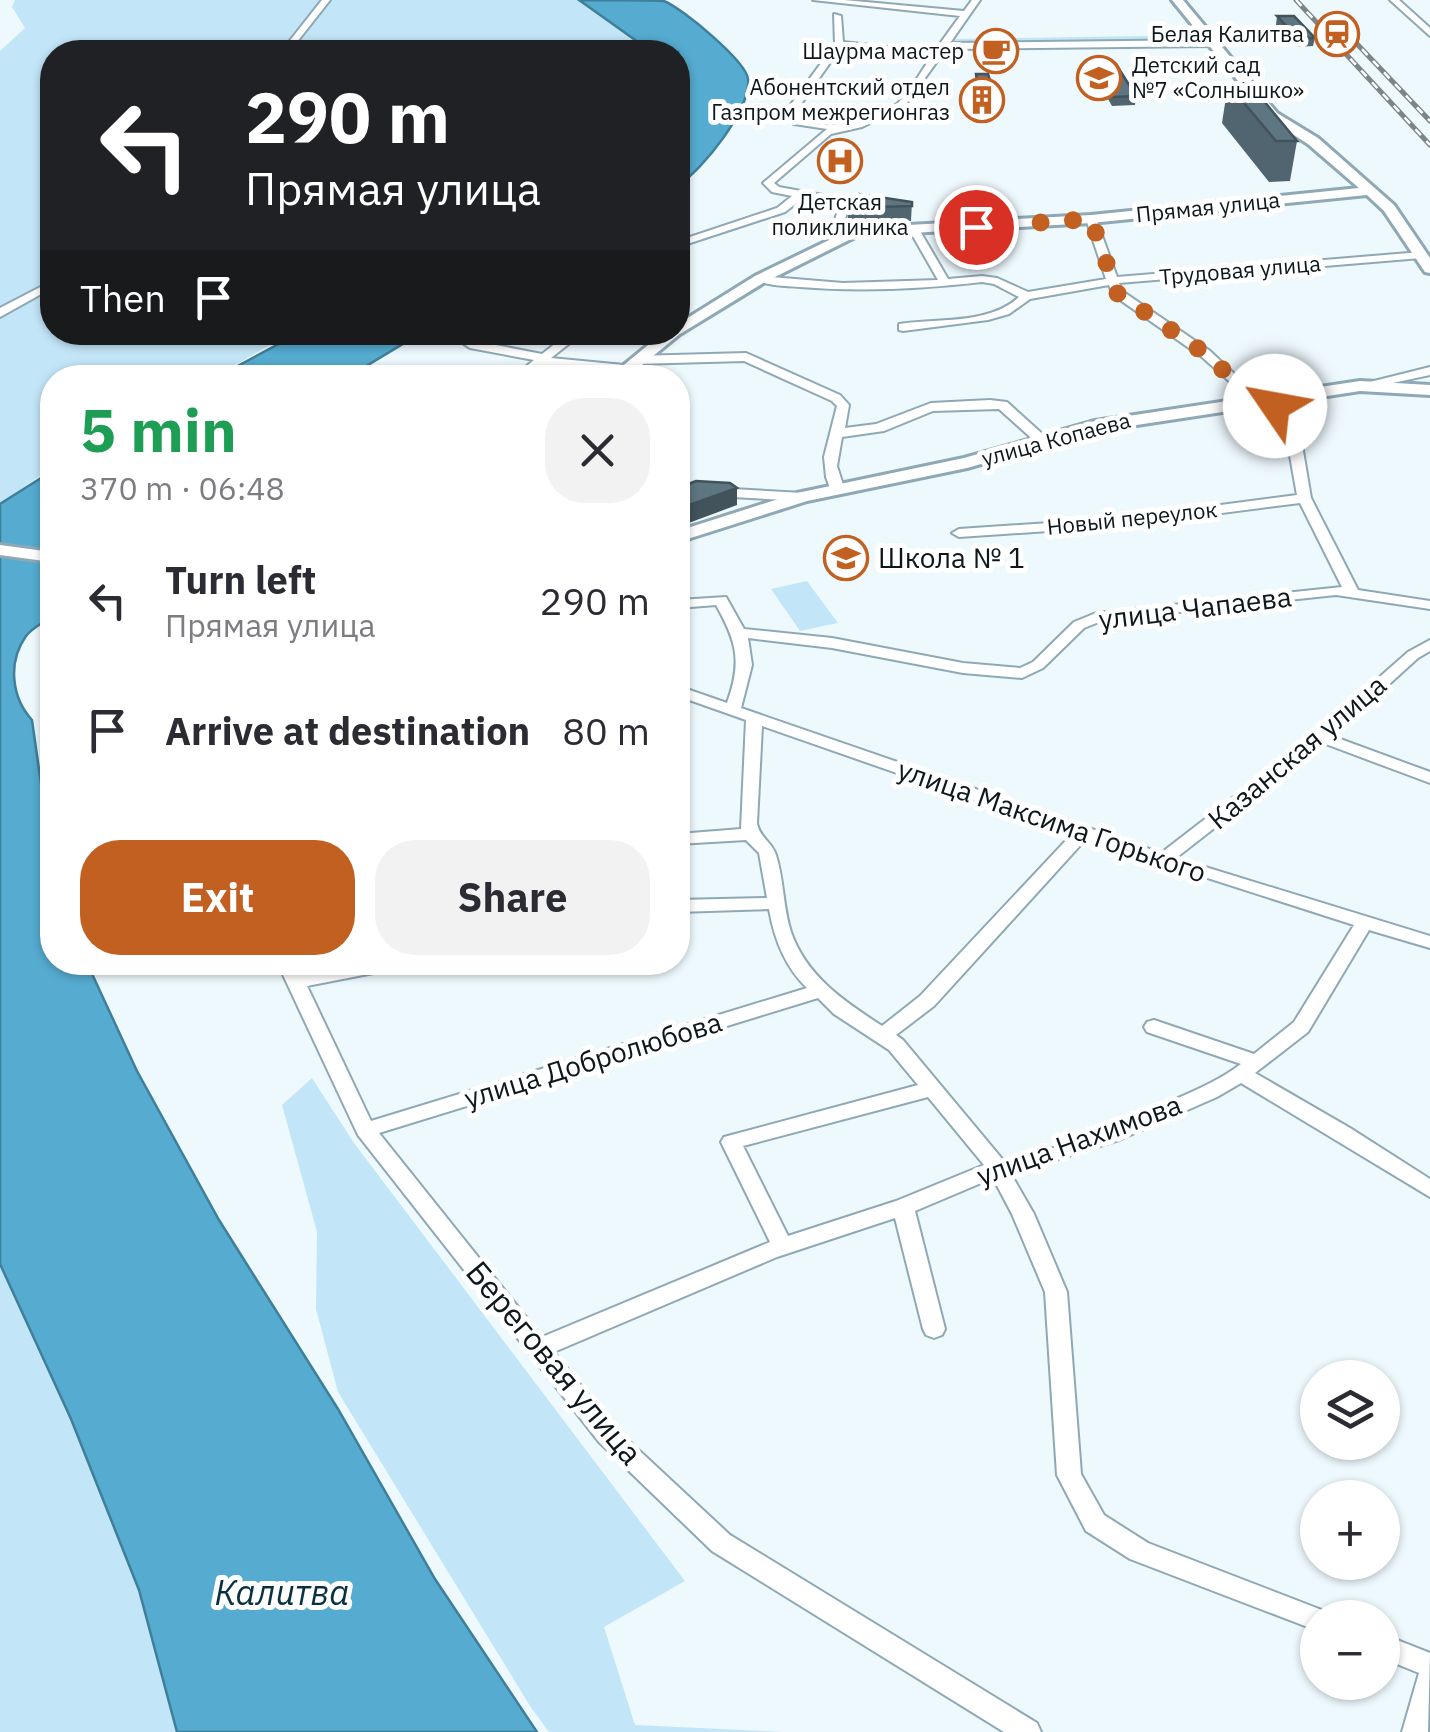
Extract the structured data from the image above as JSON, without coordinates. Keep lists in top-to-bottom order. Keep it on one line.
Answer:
{"streets":{"main road":["Прямая улица","улица Копаева"],"street":["Трудовая улица","Новый переулок","улица Чапаева","Казанская улица","улица Максима Горького","улица Добролюбова","улица Нахимова","Береговая улица"]},"crossings":[["Прямая улица","Трудовая улица"],["Казанская улица","улица Максима Горького"],["улица Максима Горького","улица Нахимова"],["улица Добролюбова","Береговая улица"],["улица Нахимова","Береговая улица"]],"water":["Калитва"],"places":{"station":["Белая Калитва"],"cafe":["Шаурма мастер"],"school or university":["Детский сад №7 «Солнышко»","Школа № 1"],"building":["Абонентский отдел Газпром межрегионгаз"],"hospital":["Детская поликлиника"]},"page":{"turn":["290 m","Прямая улица"],"then":"Then","heading":["5 min","370 m · 06:48"],"list":[{"name":"Turn left","note":"Прямая улица","value":"290 m"},{"name":"Arrive at destination","value":"80 m"}],"buttons":["Exit","Share"],"map_buttons":["+","−"]}}
